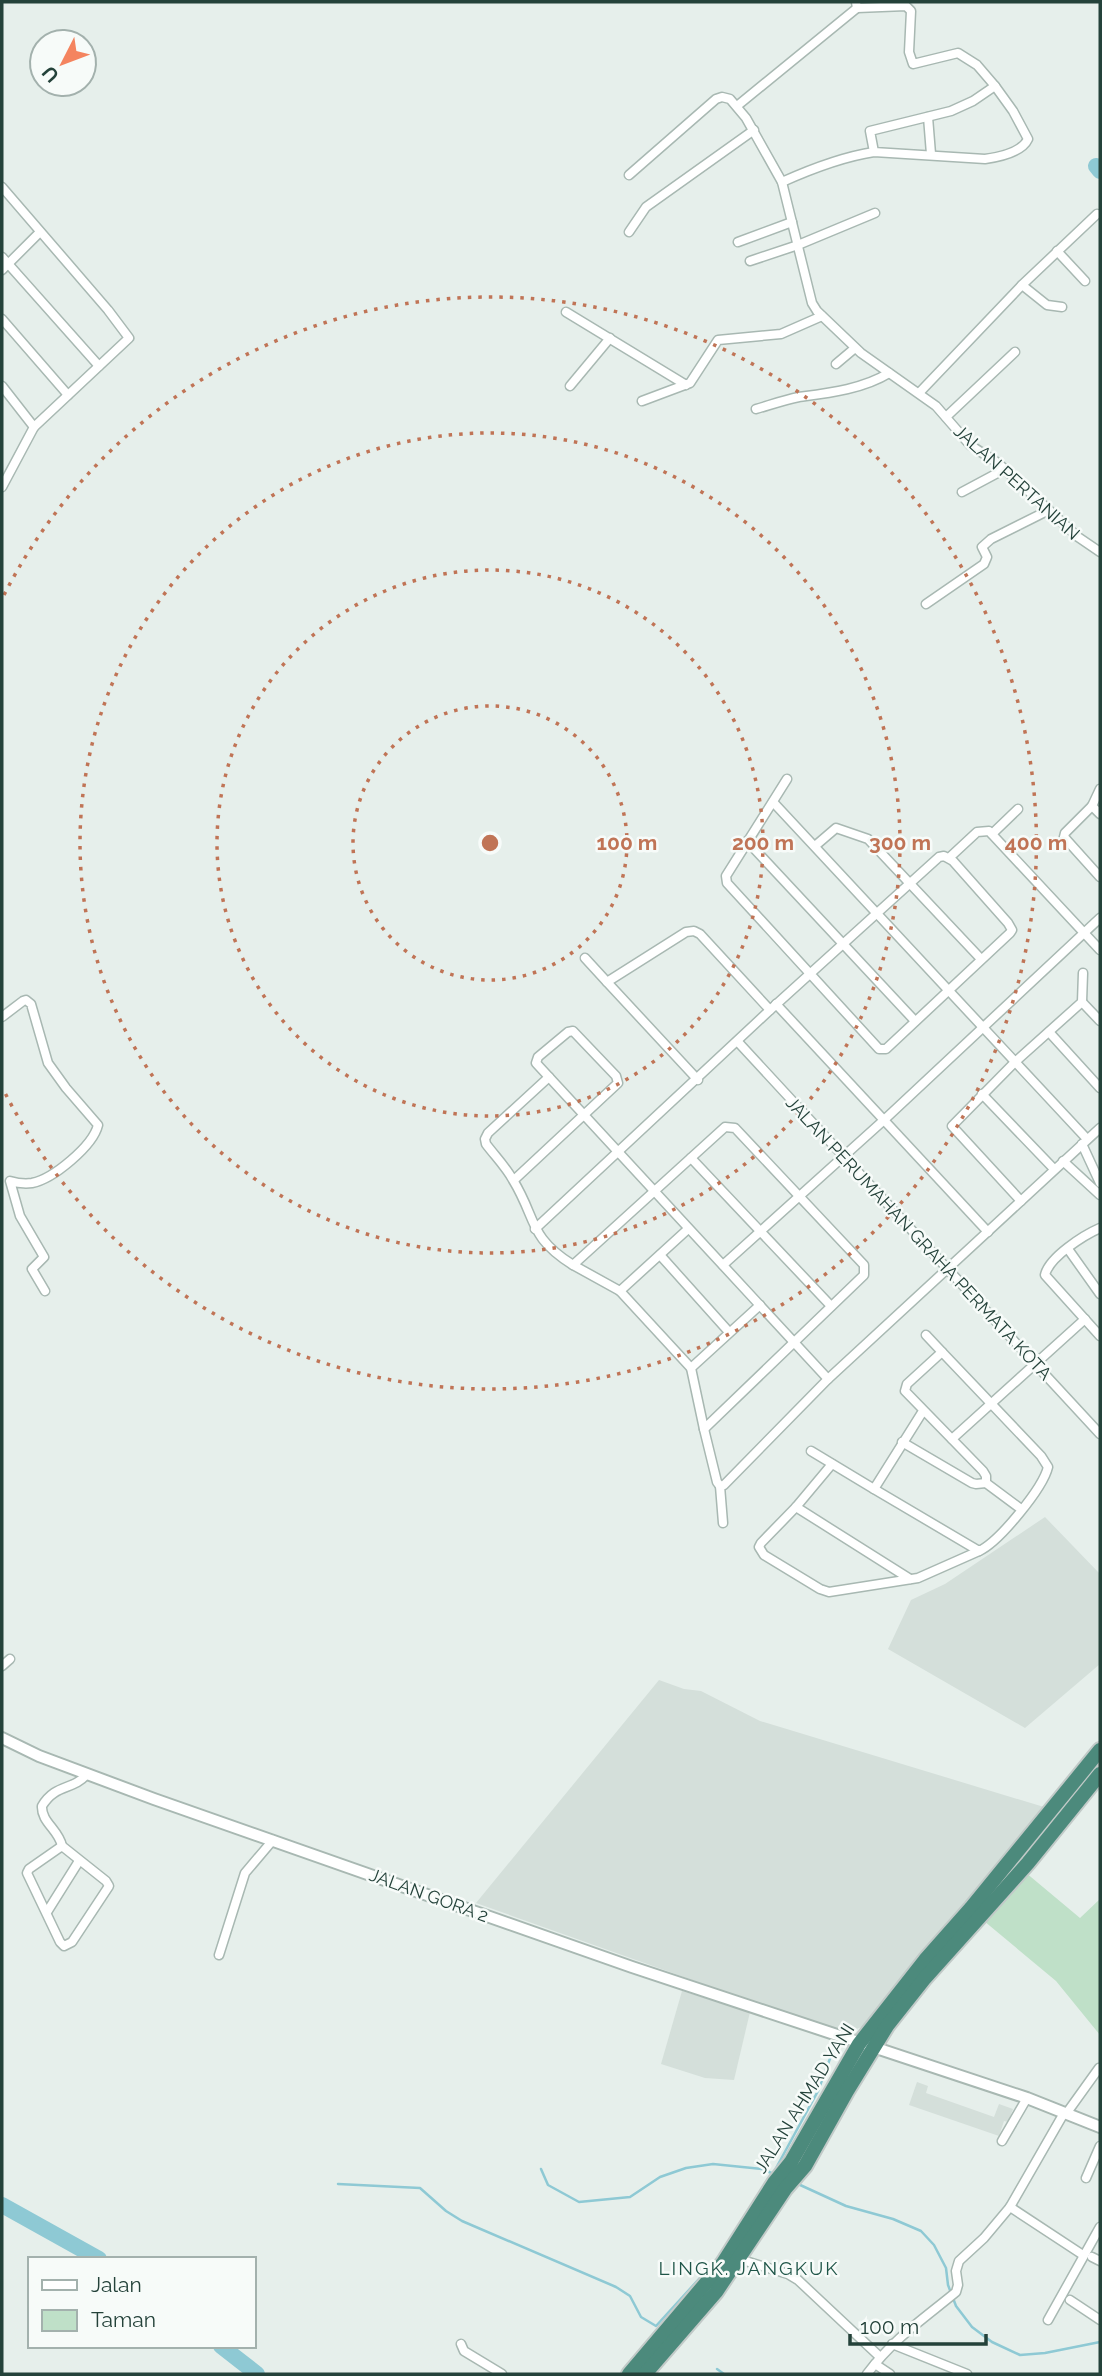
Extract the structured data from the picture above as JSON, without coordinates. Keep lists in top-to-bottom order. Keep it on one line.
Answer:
{"streets":{"highway":["JALAN AHMAD YANI"],"street":["JALAN PERTANIAN","JALAN PERUMAHAN GRAHA PERMATA KOTA","JALAN GORA 2"]},"crossings":[["JALAN GORA 2","JALAN AHMAD YANI"]],"districts":["LINGK. JANGKUK"],"legend":["Jalan","Taman"],"scale_bar":"100 m","north":"bottom left","rings":["100 m","200 m","300 m","400 m"]}
